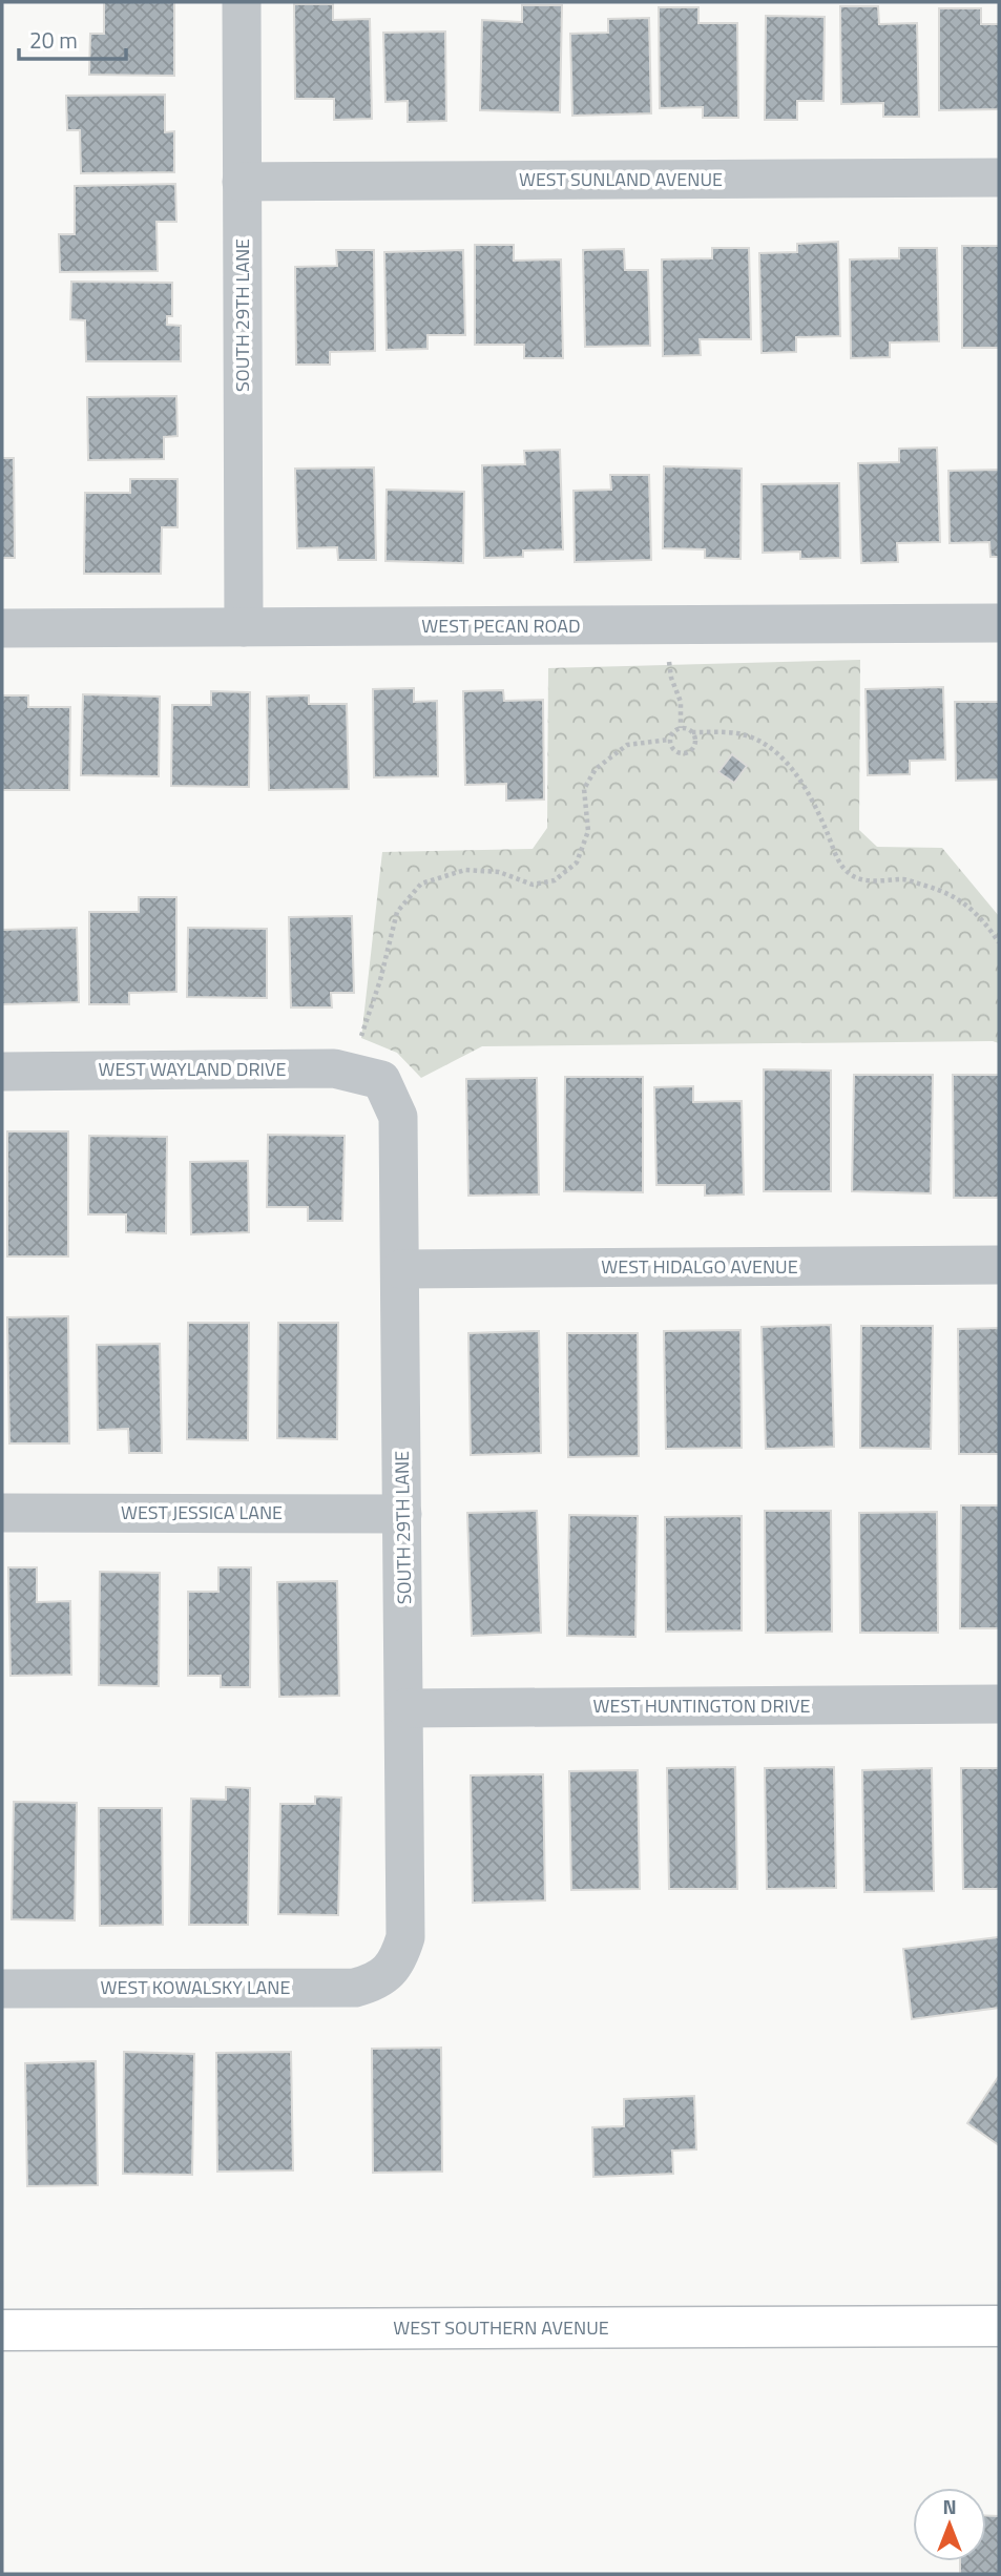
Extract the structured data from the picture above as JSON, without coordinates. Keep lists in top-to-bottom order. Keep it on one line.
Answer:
{"streets":{"main road":["WEST SOUTHERN AVENUE"],"street":["WEST SUNLAND AVENUE","SOUTH 29TH LANE","WEST PECAN ROAD","WEST WAYLAND DRIVE","WEST HIDALGO AVENUE","WEST JESSICA LANE","WEST HUNTINGTON DRIVE","WEST KOWALSKY LANE"]},"crossings":[["WEST SUNLAND AVENUE","SOUTH 29TH LANE"],["SOUTH 29TH LANE","WEST PECAN ROAD"],["SOUTH 29TH LANE","WEST WAYLAND DRIVE"],["SOUTH 29TH LANE","WEST HIDALGO AVENUE"],["SOUTH 29TH LANE","WEST JESSICA LANE"],["SOUTH 29TH LANE","WEST HUNTINGTON DRIVE"],["SOUTH 29TH LANE","WEST KOWALSKY LANE"]],"scale_bar":"20 m","north":"top"}
